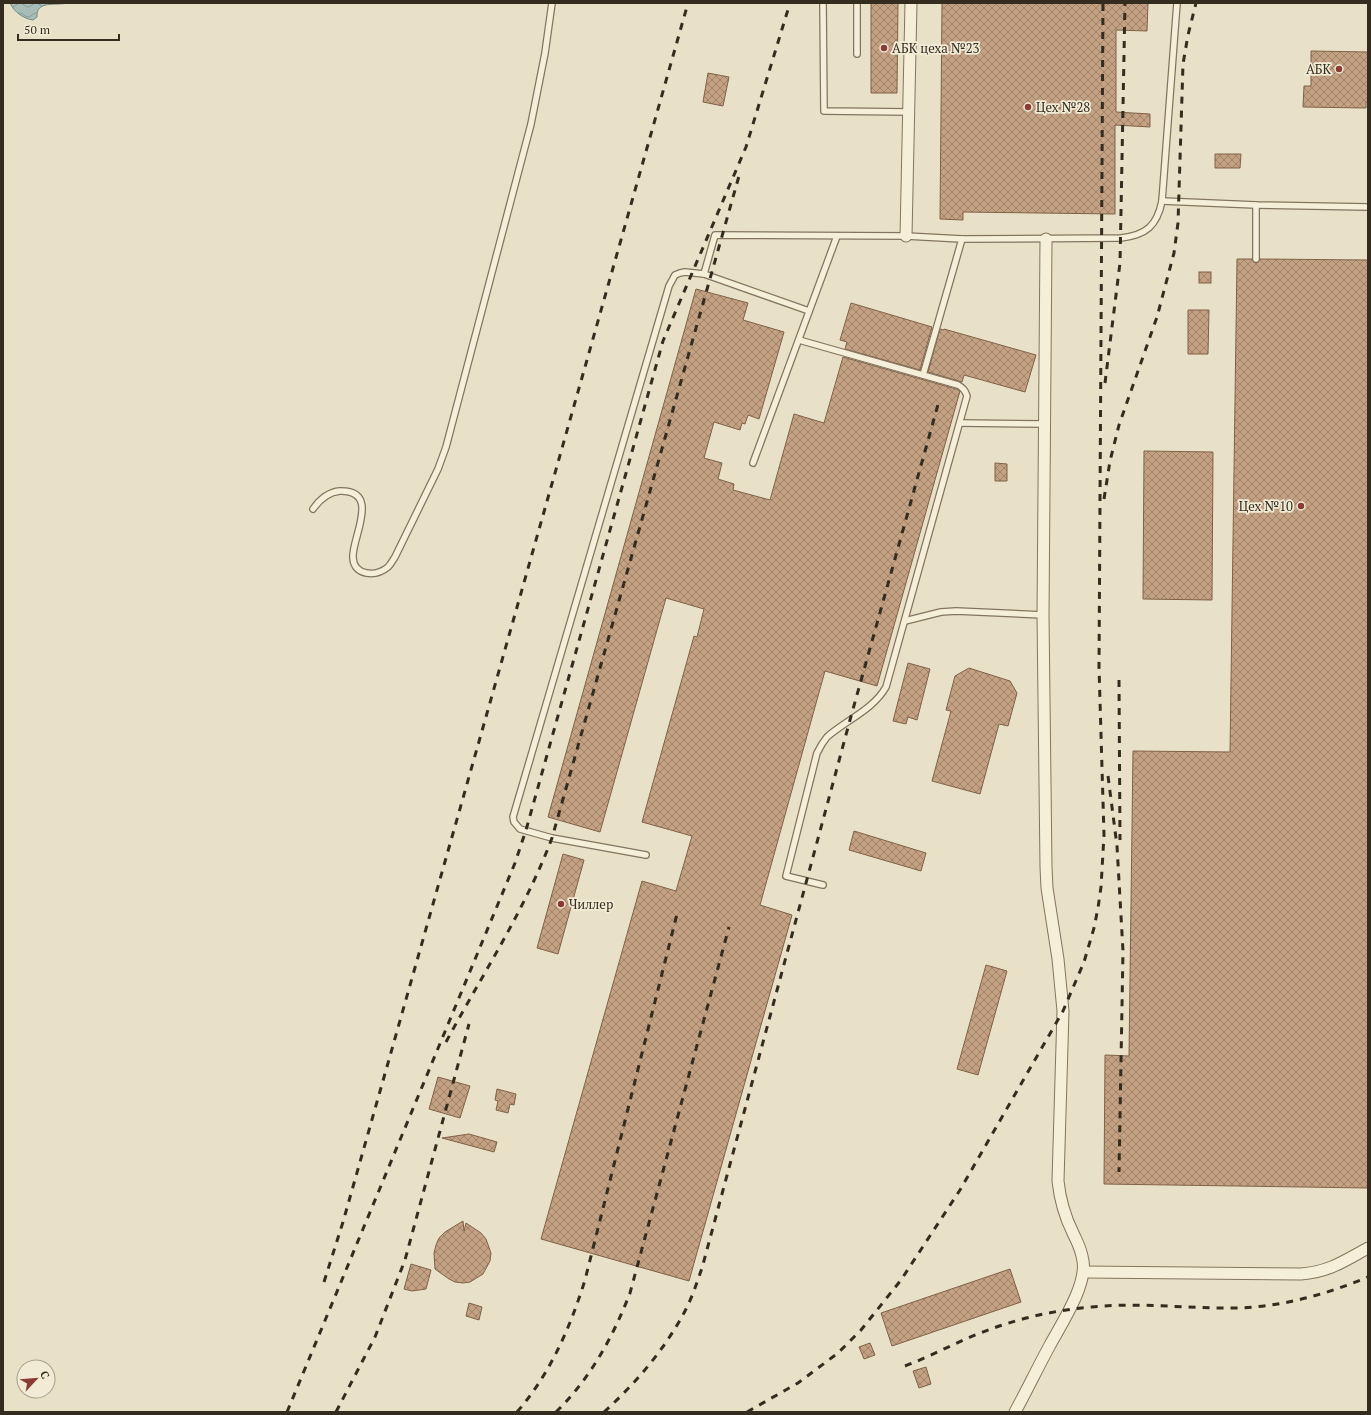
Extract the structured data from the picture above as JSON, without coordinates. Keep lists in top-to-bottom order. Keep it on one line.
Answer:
{"places":["АБК цеха №23","АБК","Цех №28","Цех №10","Чиллер"],"scale_bar":"50 m","north":"top right"}
